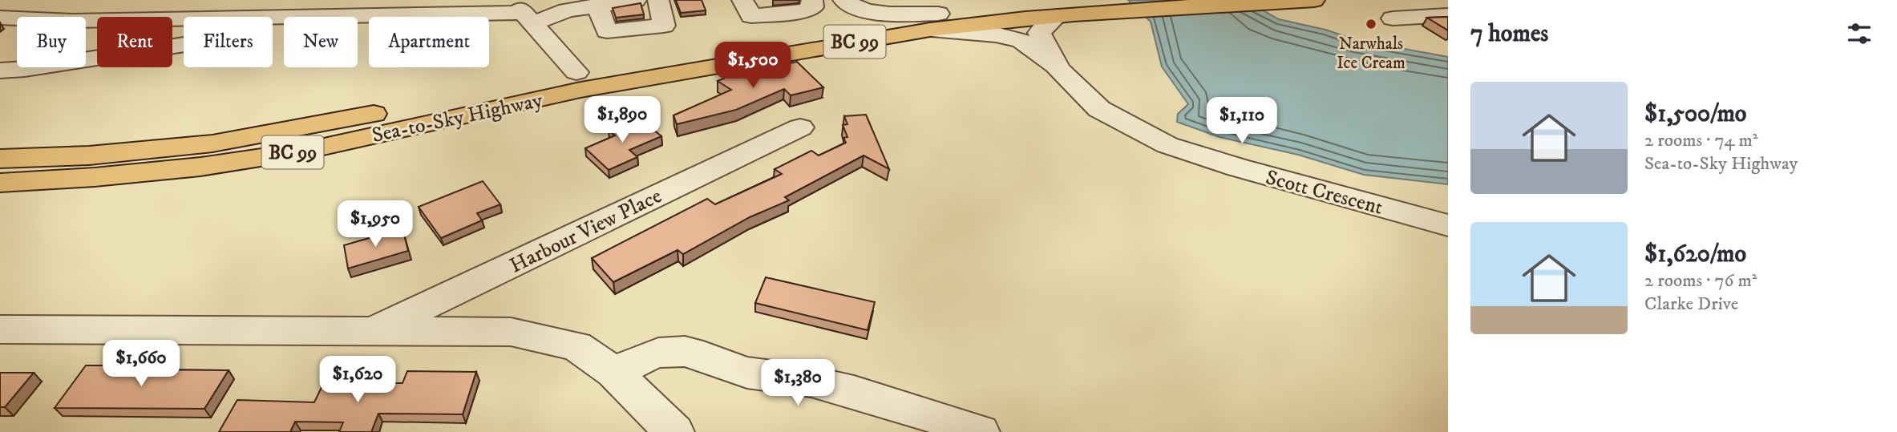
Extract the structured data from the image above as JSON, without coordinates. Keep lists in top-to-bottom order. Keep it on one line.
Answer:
{"streets":{"highway":["BC 99","Sea-to-Sky Highway"],"street":["Scott Crescent","Harbour View Place"]},"crossings":[["Sea-to-Sky Highway","Scott Crescent"]],"places":["Narwhals Ice Cream"],"page":{"heading":"7 homes","chip":["Buy","Rent","Filters","New","Apartment"],"price":["$1,500","$1,890","$1,110","$1,950","$1,660","$1,620","$1,380"],"list":[{"name":"$1,500/mo","note":"2 rooms · 74 m² · Sea-to-Sky Highway"},{"name":"$1,620/mo","note":"2 rooms · 76 m² · Clarke Drive"}]}}
